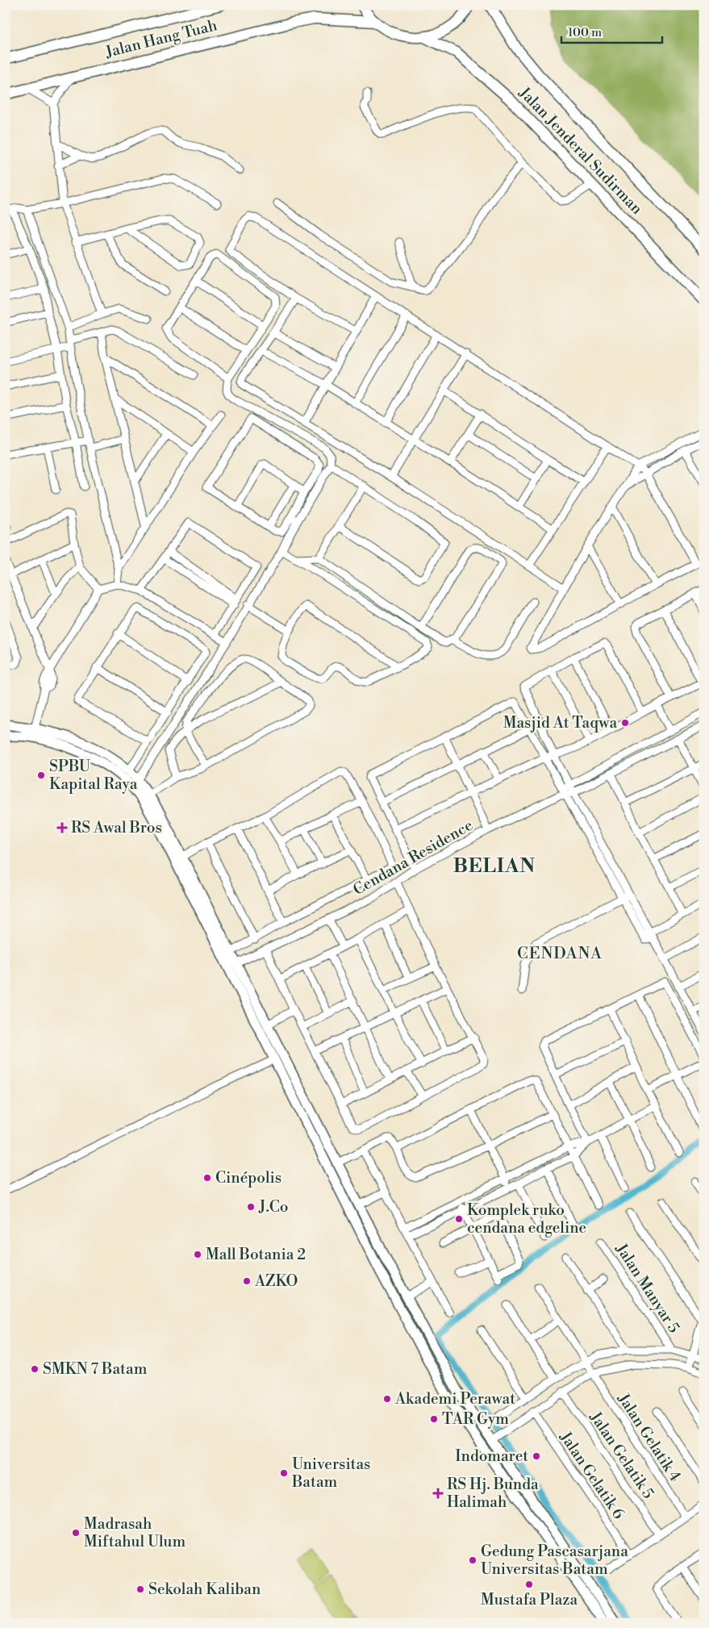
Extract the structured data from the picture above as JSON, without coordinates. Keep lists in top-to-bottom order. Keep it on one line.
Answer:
{"streets":{"highway":["Jalan Hang Tuah","Jalan Jenderal Sudirman"],"street":["Cendana Residence","Jalan Manyar 5","Jalan Gelatik 4","Jalan Gelatik 5","Jalan Gelatik 6"]},"districts":["BELIAN","CENDANA"],"places":{"other":["Masjid At Taqwa","SPBU Kapital Raya","Cinépolis","J.Co","Komplek ruko cendana edgeline","Mall Botania 2","AZKO","SMKN 7 Batam","Akademi Perawat","TAR Gym","Indomaret","Universitas Batam","Madrasah Miftahul Ulum","Gedung Pascasarjana Universitas Batam","Mustafa Plaza","Sekolah Kaliban"],"health":["RS Awal Bros","RS Hj. Bunda Halimah"]},"scale_bar":"100 m"}
